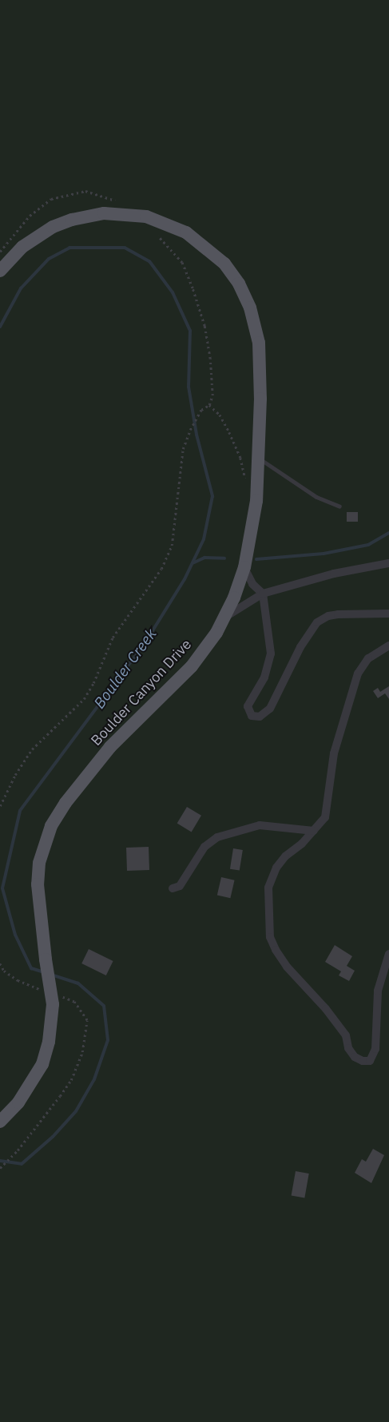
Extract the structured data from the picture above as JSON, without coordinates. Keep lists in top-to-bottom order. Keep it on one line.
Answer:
{"streets":{"main road":["Boulder Canyon Drive"]},"water":["Boulder Creek"]}
